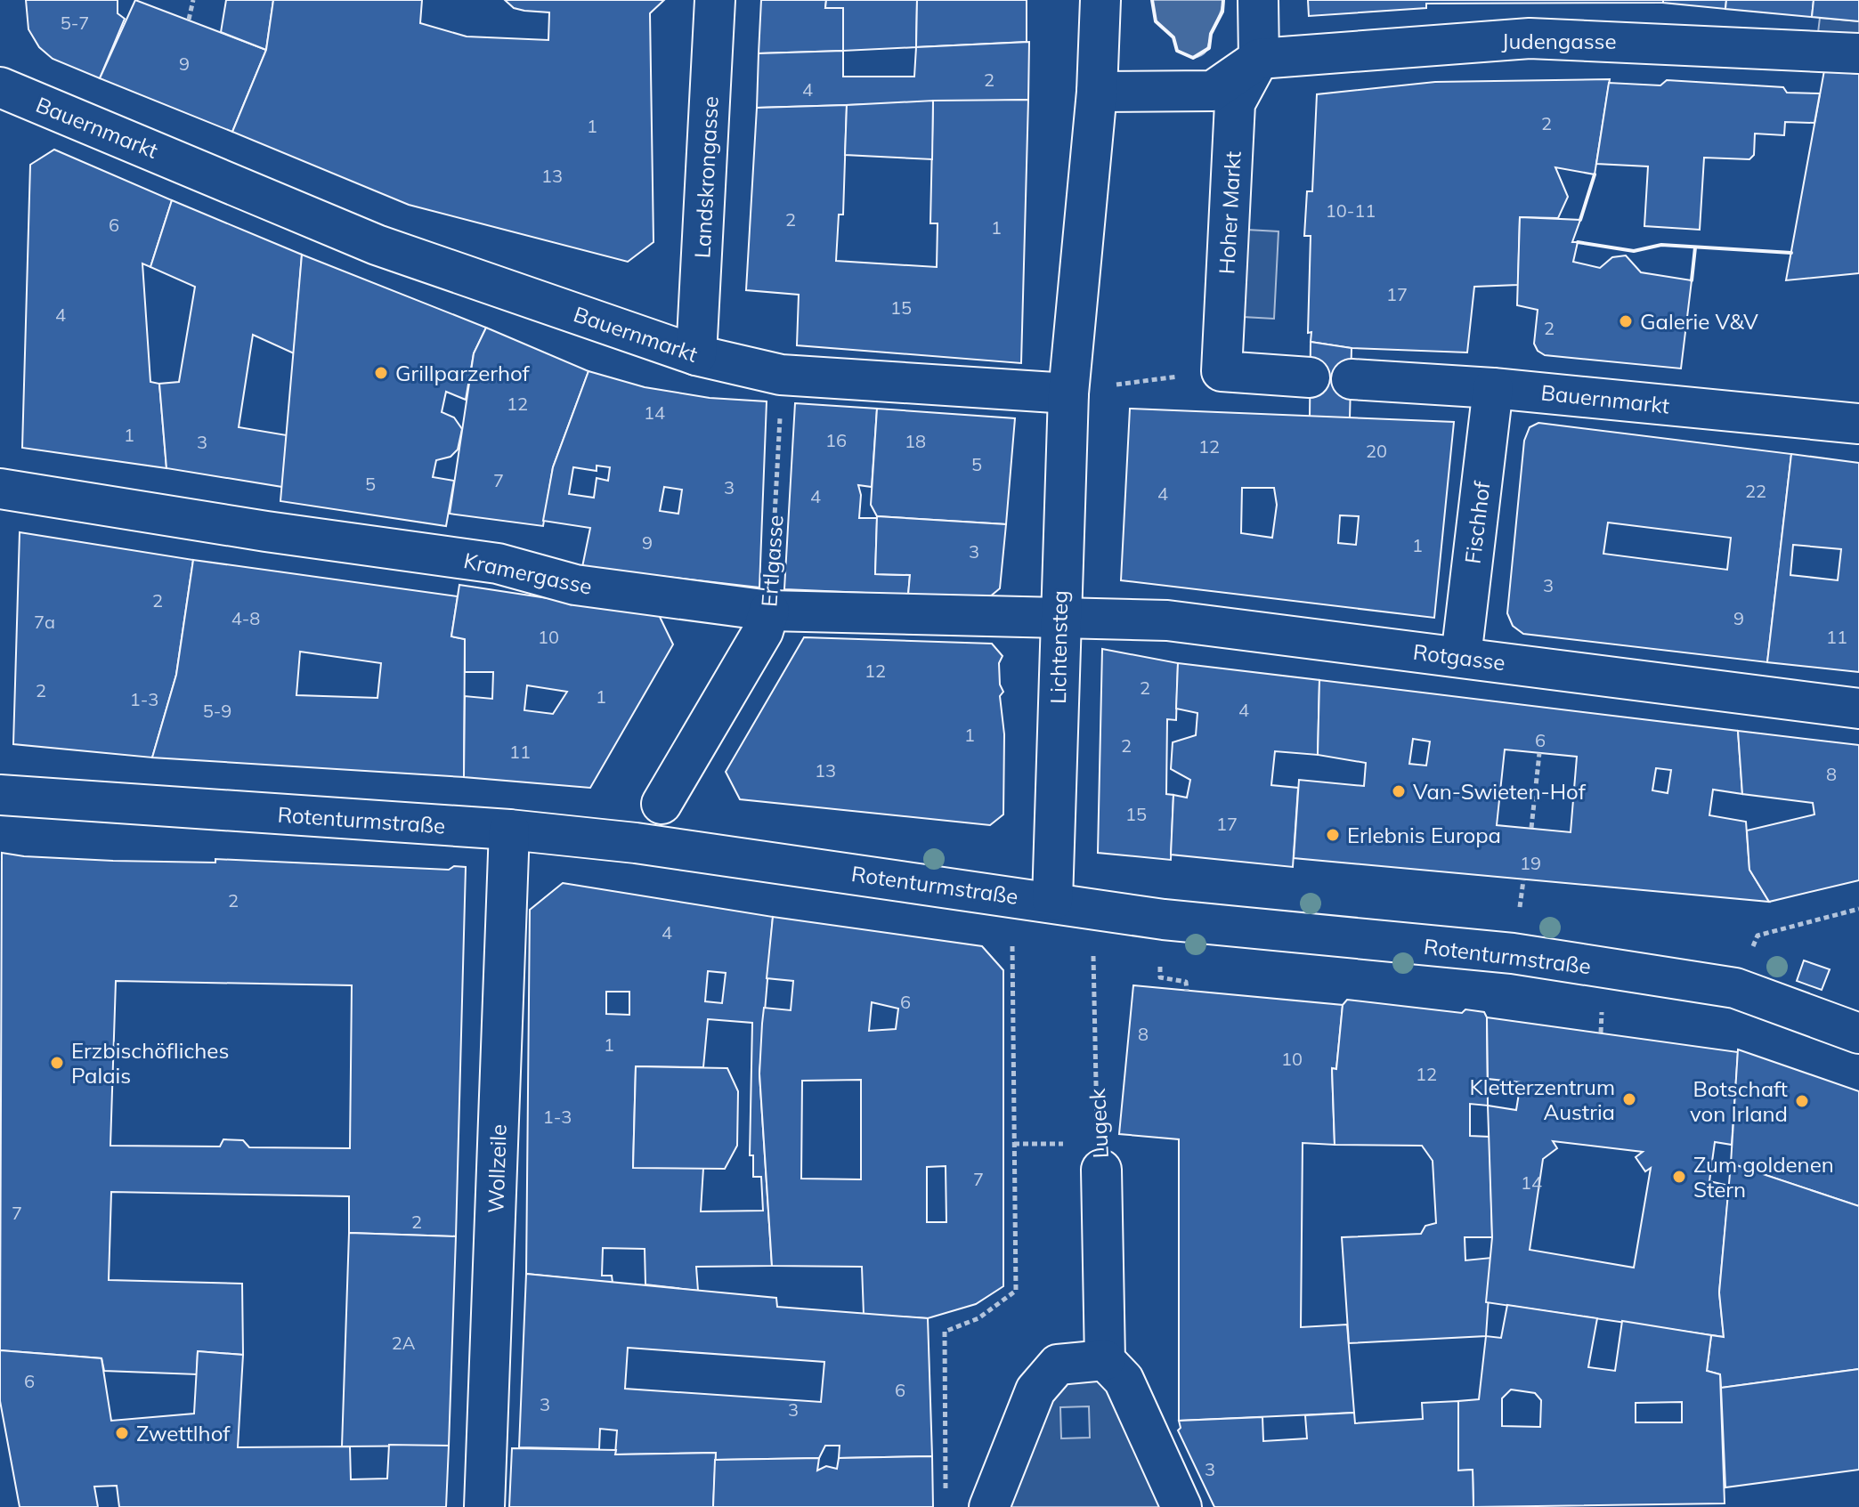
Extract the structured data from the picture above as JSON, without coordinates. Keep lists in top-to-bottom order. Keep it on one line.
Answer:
{"streets":{"street":["Judengasse","Bauernmarkt","Landskrongasse","Hoher Markt","Fischhof","Ertlgasse","Kramergasse","Lichtensteg","Rotgasse","Rotenturmstraße","Lugeck","Wollzeile"]},"crossings":[["Judengasse","Hoher Markt"],["Bauernmarkt","Landskrongasse"],["Bauernmarkt","Fischhof"],["Bauernmarkt","Ertlgasse"],["Bauernmarkt","Lichtensteg"],["Fischhof","Rotgasse"],["Ertlgasse","Kramergasse"],["Kramergasse","Lichtensteg"],["Kramergasse","Rotgasse"],["Lichtensteg","Rotgasse"],["Lichtensteg","Rotenturmstraße"],["Lichtensteg","Lugeck"],["Rotenturmstraße","Lugeck"],["Rotenturmstraße","Wollzeile"]],"places":["Galerie V&V","Grillparzerhof","Van-Swieten-Hof","Erlebnis Europa","Erzbischöfliches Palais","Kletterzentrum Austria","Botschaft von Irland","Zum goldenen Stern","Zwettlhof"],"house_numbers":["5-7","9","2","4","2","1","13","10-11","2","6","1","17","15","4","2","12","14","1","16","18","3","12","20","5","7","5","3","22","4","4","9","1","3","3","2","4-8","9","7a","10","11","12","2","2","1","1-3","4","5-9","1","6","2","11","13","8","15","17","19","2","4","6","8","1","10","12","1-3","7","14","7","2","2A","6","6","3","3","3"]}
